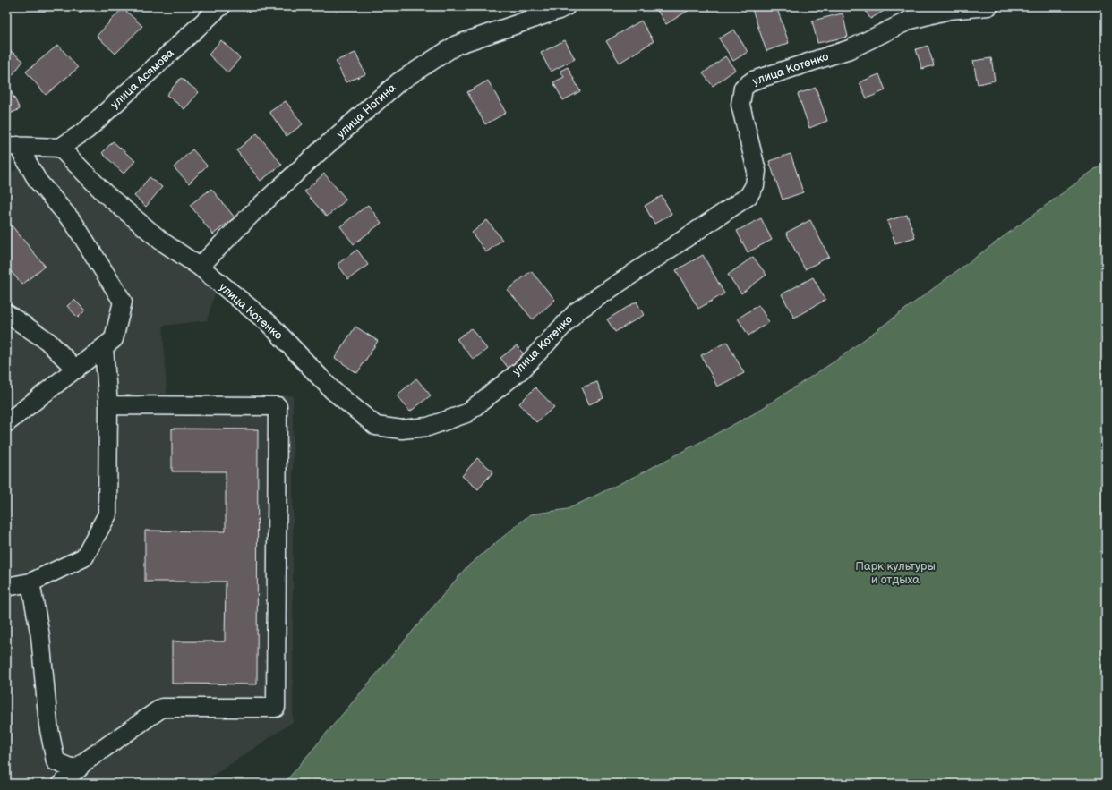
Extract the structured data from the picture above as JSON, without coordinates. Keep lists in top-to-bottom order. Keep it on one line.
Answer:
{"streets":{"street":["улица Котенко","улица Асямова","улица Ногина"]},"crossings":[["улица Котенко","улица Асямова"],["улица Котенко","улица Ногина"]],"parks":["Парк культуры и отдыха"]}
